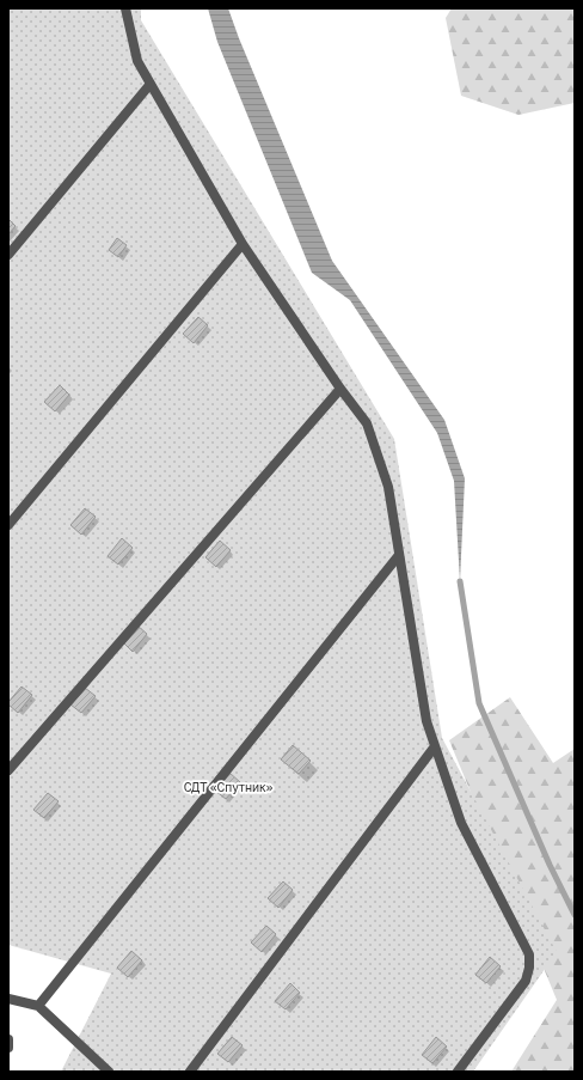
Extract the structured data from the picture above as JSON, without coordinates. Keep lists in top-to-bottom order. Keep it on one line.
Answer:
{"parks":["СДТ «Спутник»"]}
